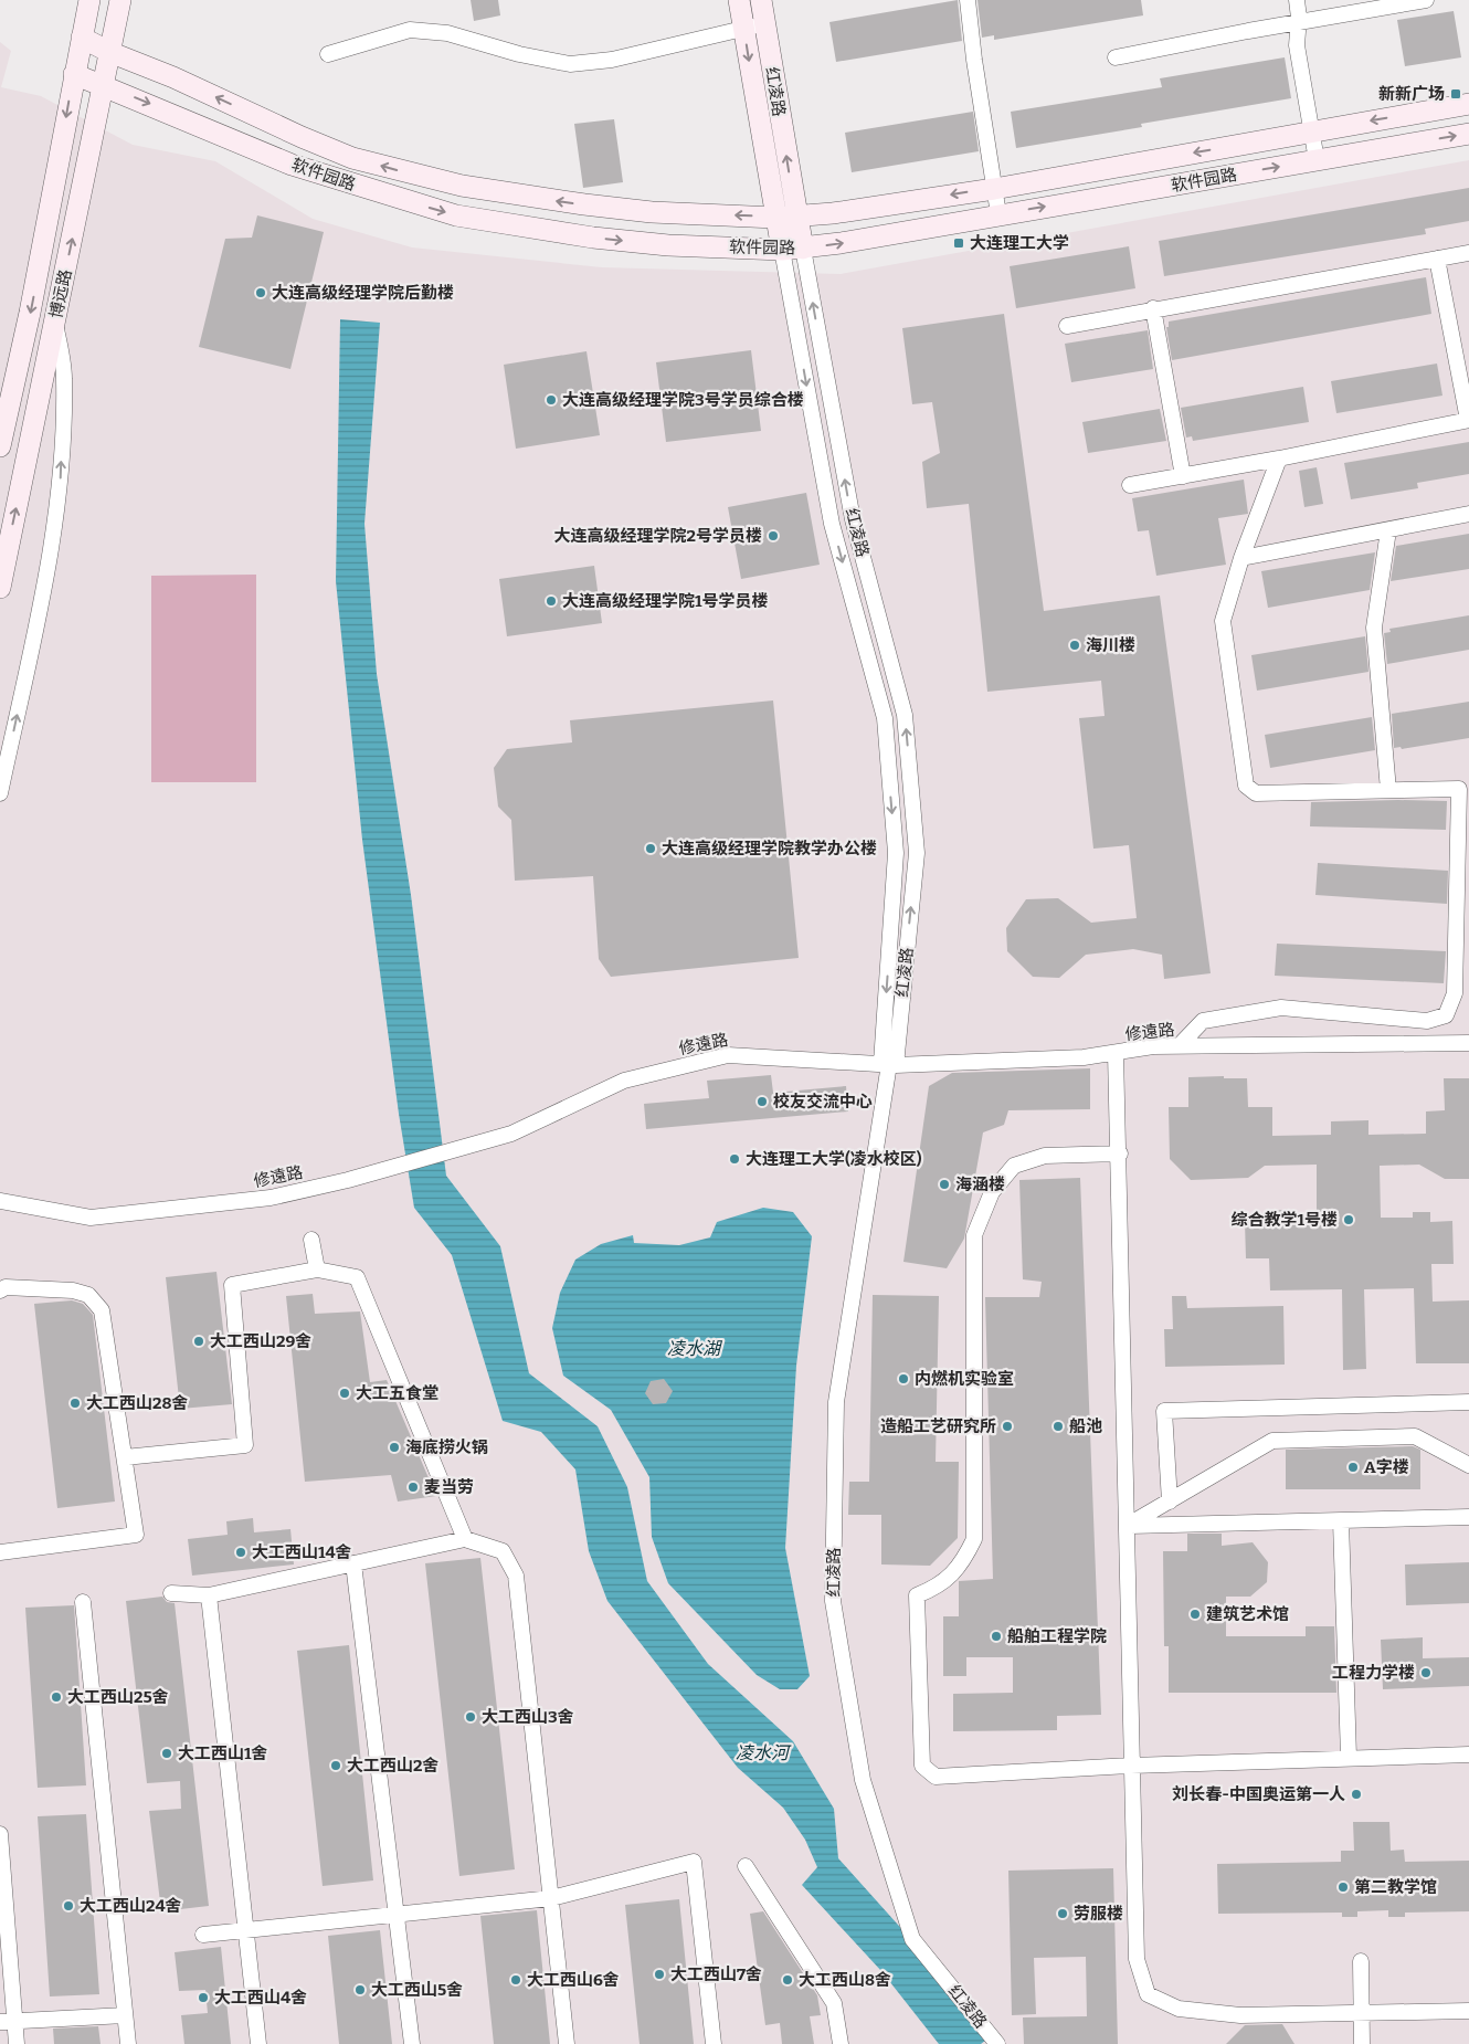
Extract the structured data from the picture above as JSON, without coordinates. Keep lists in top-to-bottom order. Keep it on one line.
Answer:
{"streets":{"main road":["红凌路","软件园路","博远路"],"street":["修遠路"]},"crossings":[["红凌路","软件园路"],["红凌路","修遠路"],["软件园路","博远路"]],"water":["凌水湖","凌水河"],"places":{"transit":["新新广场","大连理工大学"],"other":["大连高级经理学院后勤楼","大连高级经理学院3号学员综合楼","大连高级经理学院2号学员楼","大连高级经理学院1号学员楼","海川楼","大连高级经理学院教学办公楼","校友交流中心","大连理工大学(凌水校区)","海涵楼","综合教学1号楼","大工西山29舍","内燃机实验室","大工五食堂","大工西山28舍","造船工艺研究所","船池","海底捞火锅","A字楼","麦当劳","大工西山14舍","建筑艺术馆","船舶工程学院","工程力学楼","大工西山25舍","大工西山3舍","大工西山1舍","大工西山2舍","刘长春-中国奥运第一人","第二教学馆","大工西山24舍","劳服楼","大工西山7舍","大工西山6舍","大工西山8舍","大工西山5舍","大工西山4舍"]}}
